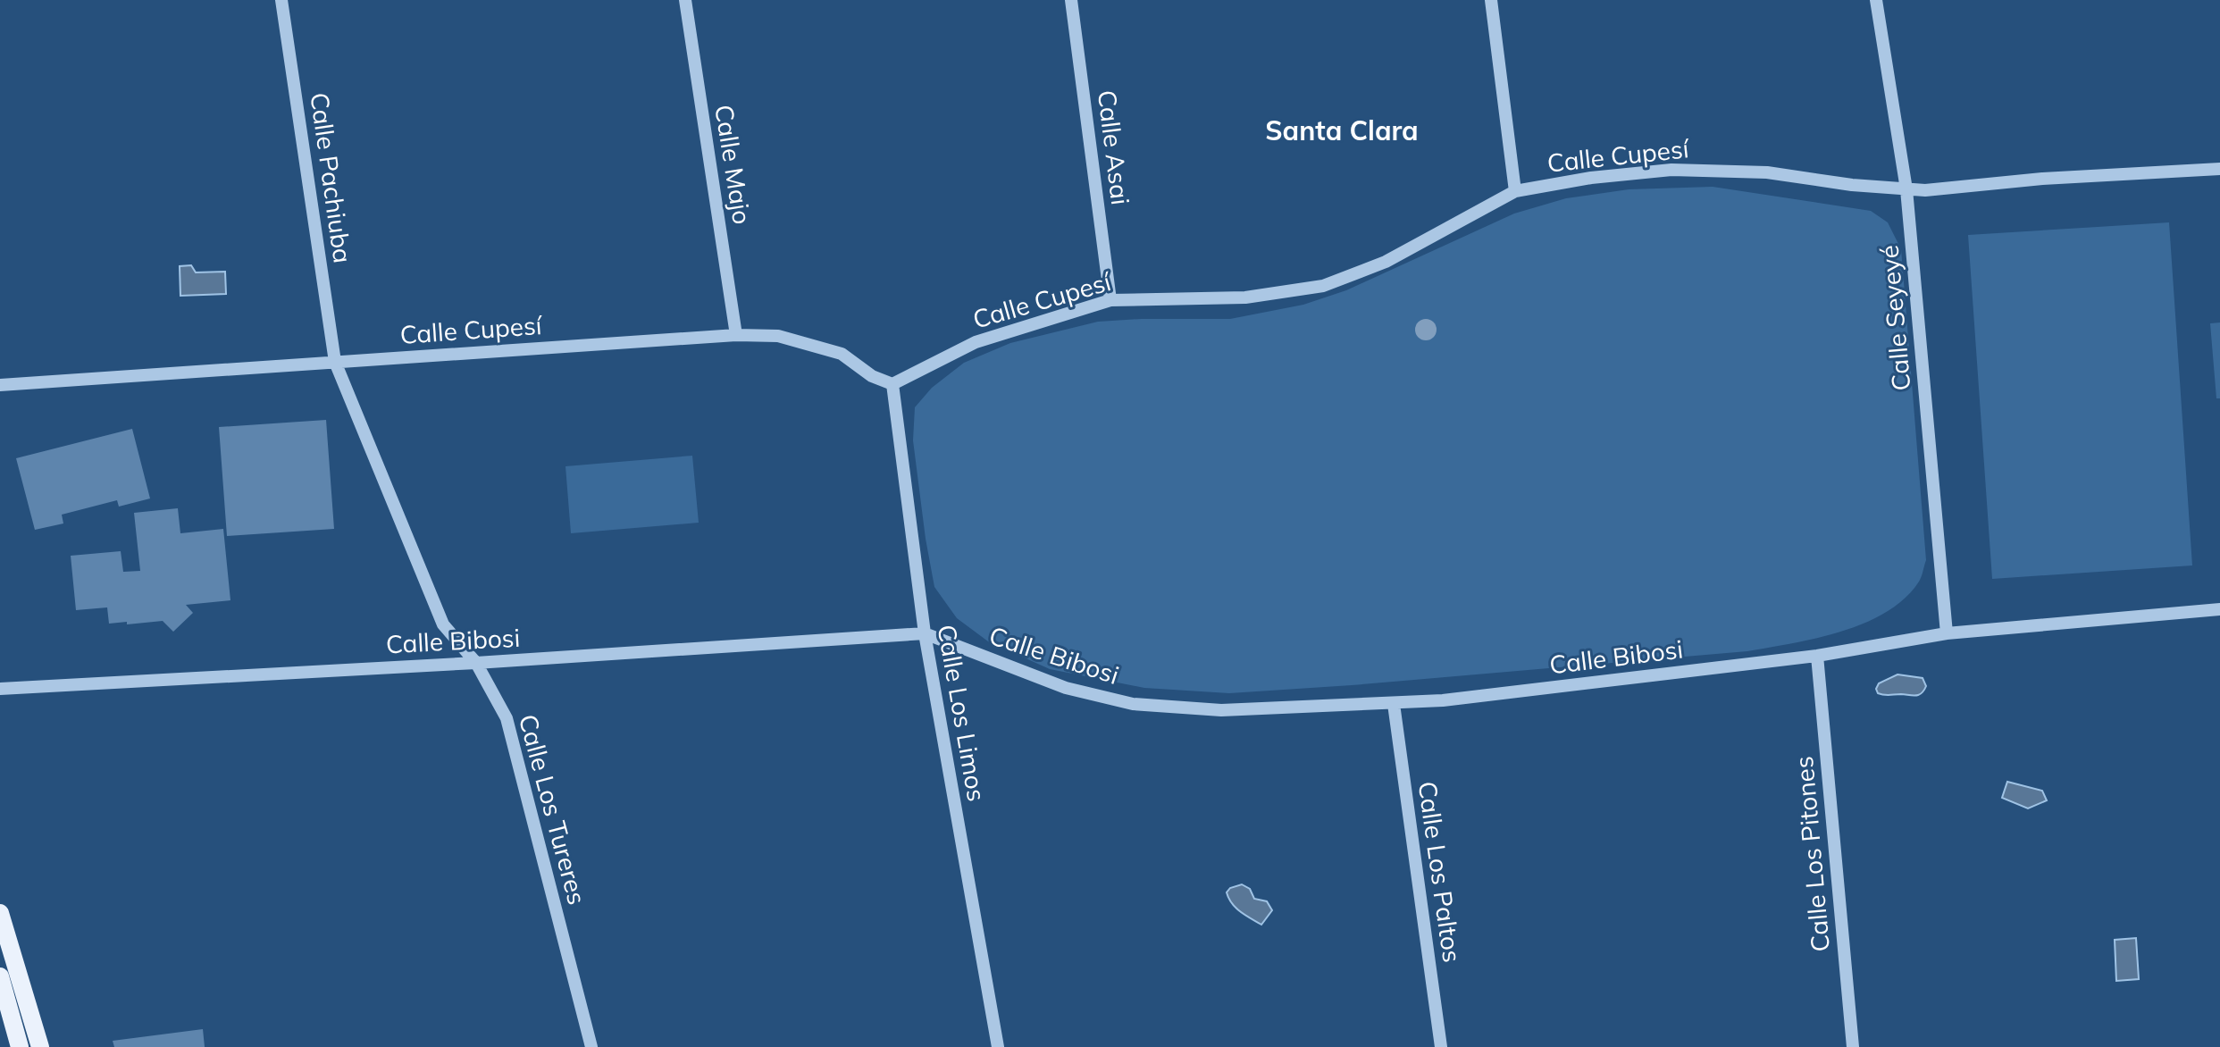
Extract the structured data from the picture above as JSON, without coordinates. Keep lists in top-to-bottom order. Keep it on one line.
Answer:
{"streets":{"street":["Calle Asai","Calle Cupesí","Calle Majo","Calle Pachiuba","Calle Seyeyé","Calle Bibosi","Calle Los Limos","Calle Los Tureres","Calle Los Pitones","Calle Los Paltos"]},"crossings":[["Calle Asai","Calle Cupesí"],["Calle Cupesí","Calle Majo"],["Calle Cupesí","Calle Pachiuba"],["Calle Cupesí","Calle Seyeyé"],["Calle Cupesí","Calle Los Limos"],["Calle Cupesí","Calle Los Tureres"],["Calle Pachiuba","Calle Los Tureres"],["Calle Seyeyé","Calle Bibosi"],["Calle Bibosi","Calle Los Limos"],["Calle Bibosi","Calle Los Tureres"],["Calle Bibosi","Calle Los Pitones"],["Calle Bibosi","Calle Los Paltos"]],"districts":["Santa Clara"]}
